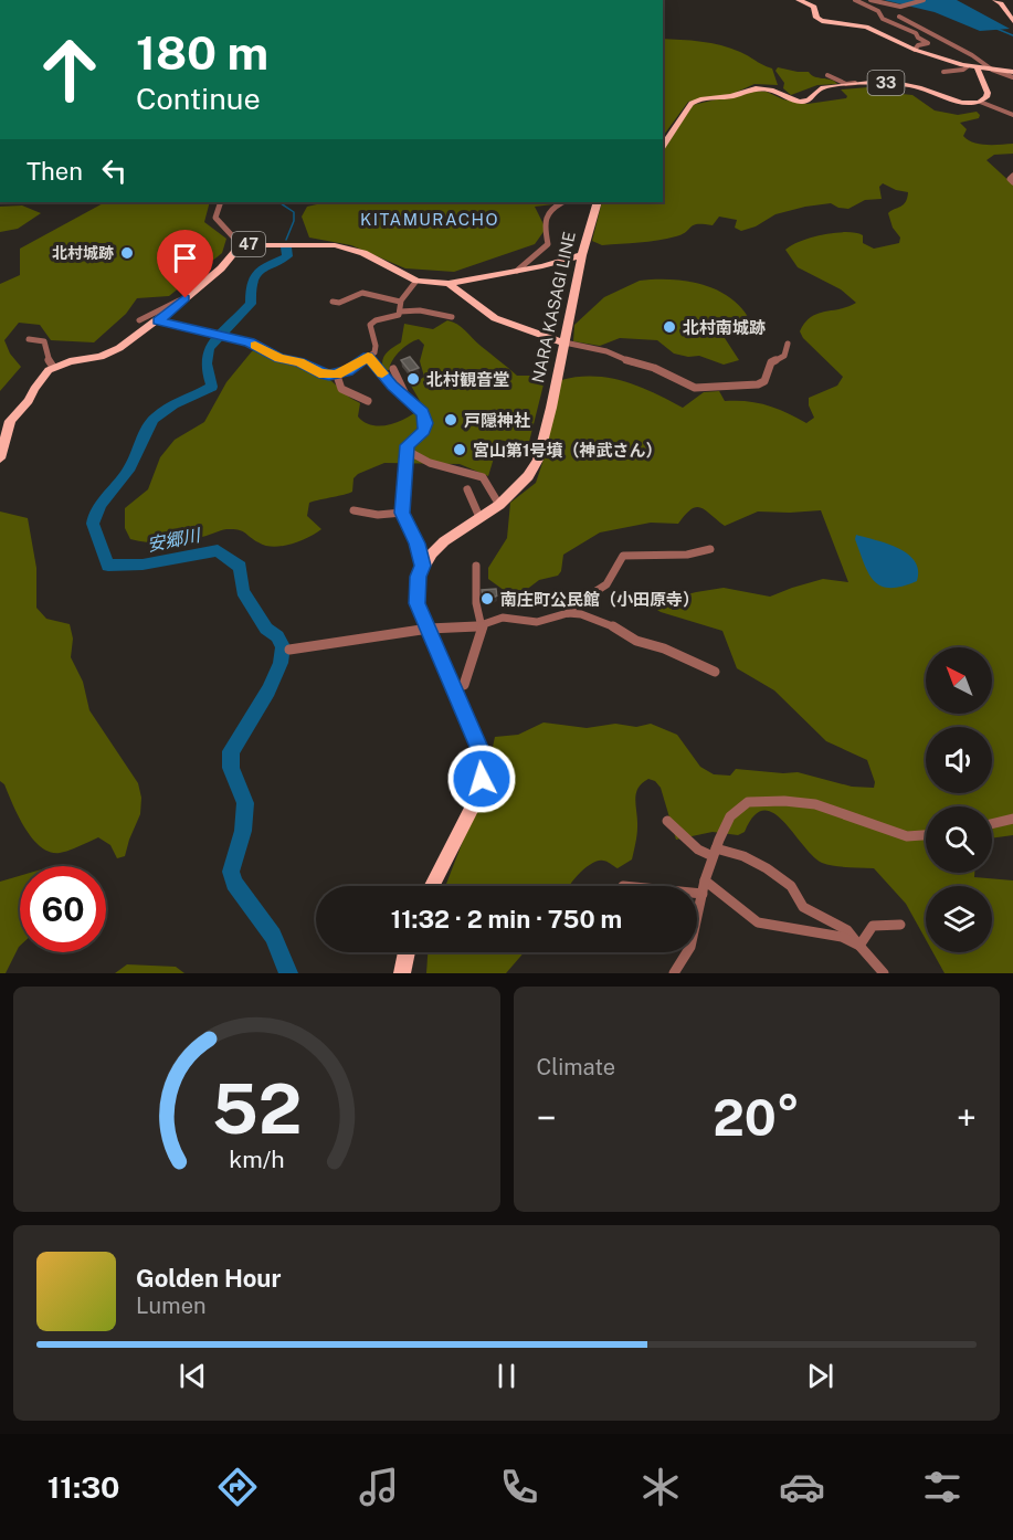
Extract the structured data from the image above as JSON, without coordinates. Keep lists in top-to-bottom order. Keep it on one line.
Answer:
{"streets":{"main road":["33","47","NARA KASAGI LINE"]},"crossings":[["47","NARA KASAGI LINE"]],"districts":["KITAMURACHO"],"water":["安郷川"],"places":["北村城跡","北村南城跡","北村観音堂","戸隠神社","宮山第1号墳（神武さん）","南庄町公民館（小田原寺）"],"north":"top left","page":{"turn":["180 m","Continue"],"then":"Then","limit":"60","trip":"11:32 · 2 min · 750 m","tile":"Climate","heat":["−","20°","+"],"song":["Golden Hour","Lumen"],"tabs":"11:30","gauge":["52","km/h"]}}
